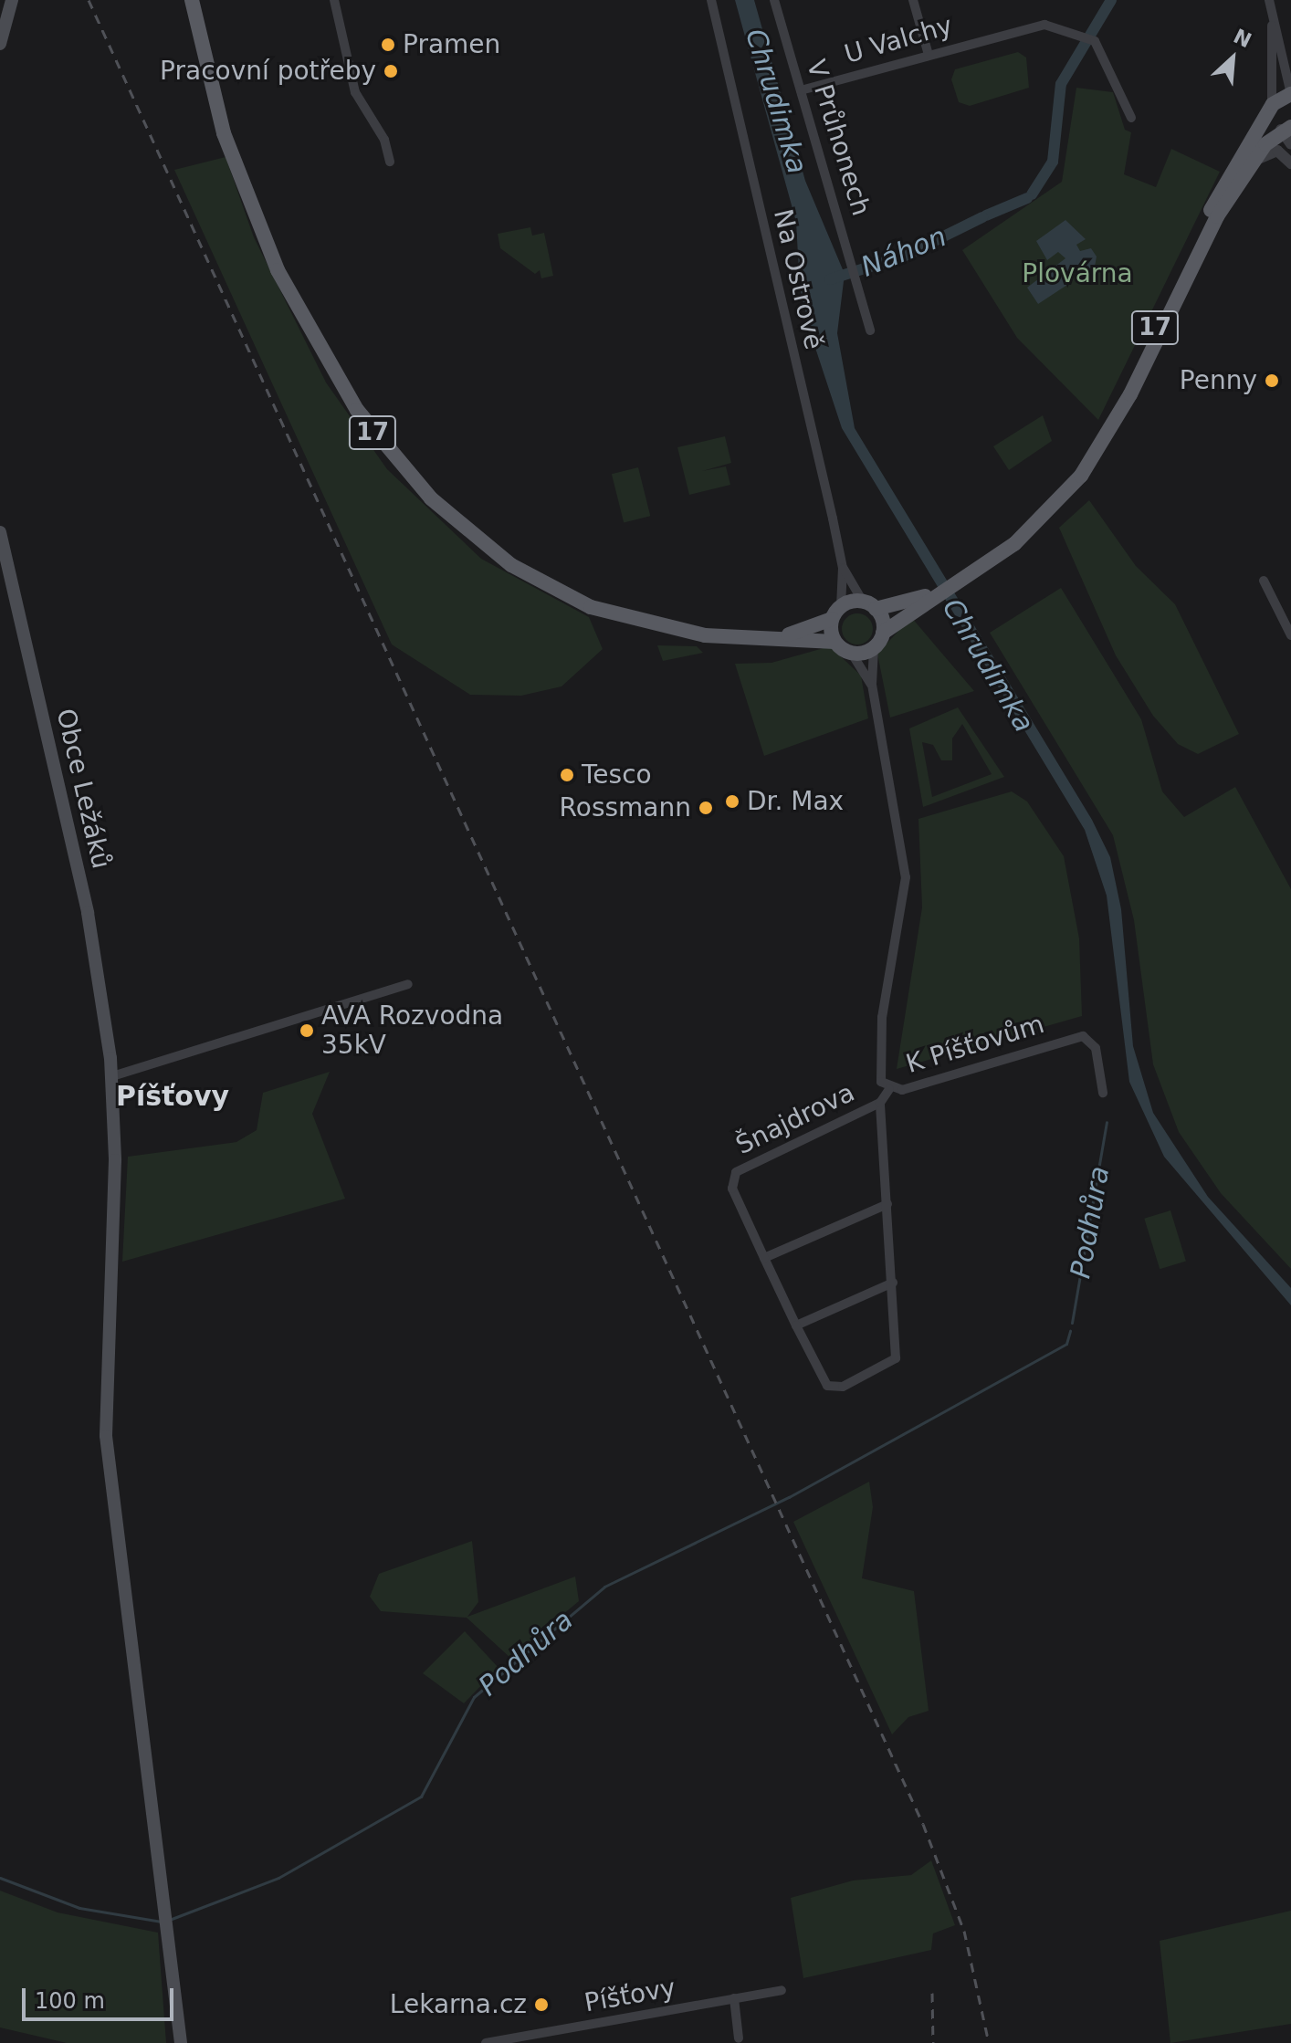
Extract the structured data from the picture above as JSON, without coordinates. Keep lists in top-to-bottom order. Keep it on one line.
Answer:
{"streets":{"main road":["17","Obce Ležáků"],"street":["U Valchy","V Průhonech","Na Ostrově","K Píšťovům","Šnajdrova","Píšťovy"]},"crossings":[["U Valchy","V Průhonech"],["Na Ostrově","17"],["K Píšťovům","Šnajdrova"]],"districts":["Píšťovy"],"water":["Chrudimka","Náhon","Podhůra"],"parks":["Plovárna"],"places":["Pramen","Pracovní potřeby","Penny","Tesco","Dr. Max","Rossmann","AVA Rozvodna 35kV","Lekarna.cz"],"scale_bar":"100 m","north":"top right"}
